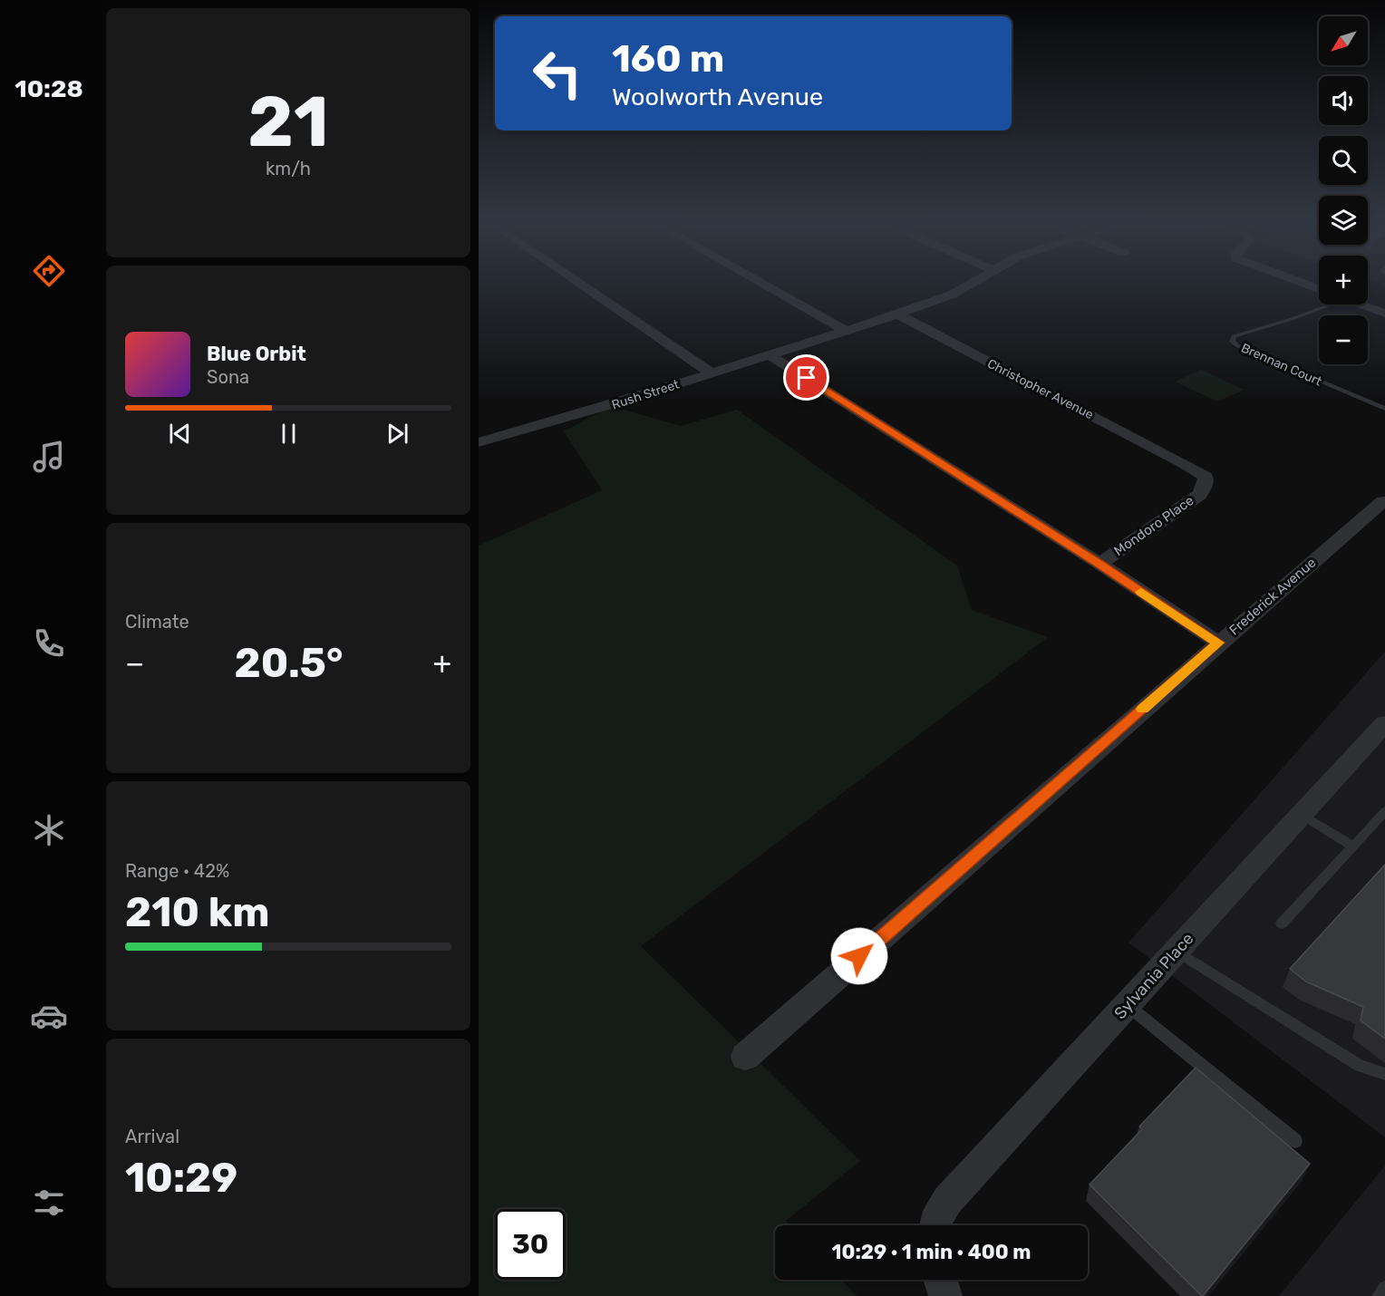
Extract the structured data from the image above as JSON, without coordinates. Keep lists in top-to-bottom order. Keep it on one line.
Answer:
{"streets":{"street":["Christopher Avenue","Rush Street","Mondoro Place","Frederick Avenue","Sylvania Place"],"lane":["Brennan Court"]},"crossings":[["Christopher Avenue","Rush Street"],["Christopher Avenue","Mondoro Place"]],"north":"bottom left","page":{"tabs":"10:28","tile":[["21","km/h"],"Climate",["Range · 42%","210 km"],["Arrival","10:29"]],"map_buttons":["+","−"],"turn":["160 m","Woolworth Avenue"],"song":["Blue Orbit","Sona"],"heat":["−","20.5°","+"],"limit":"30","trip":"10:29 · 1 min · 400 m"}}
